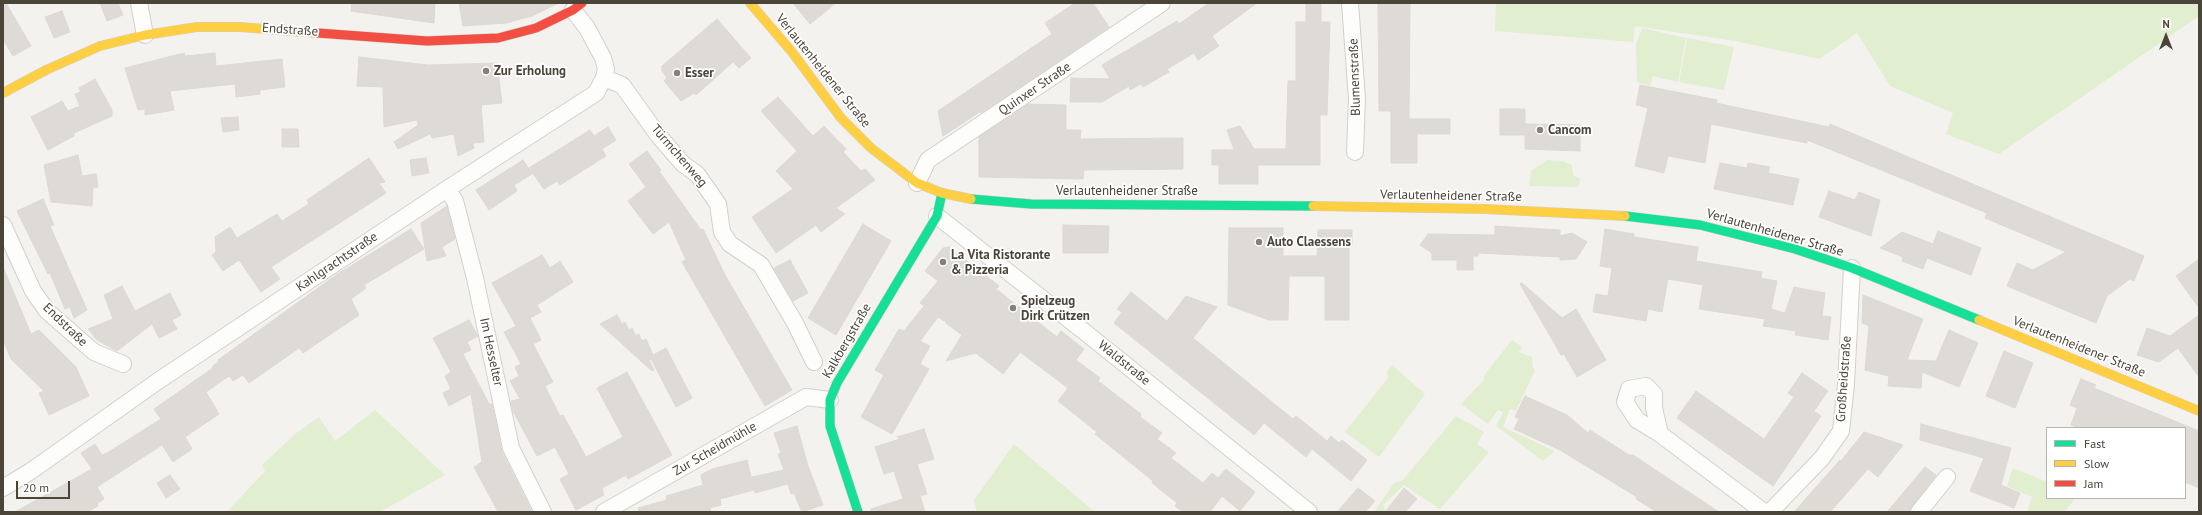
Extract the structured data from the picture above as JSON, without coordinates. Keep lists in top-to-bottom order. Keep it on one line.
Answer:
{"streets":{"main road":["Endstraße","Verlautenheidener Straße","Kalkbergstraße"],"street":["Blumenstraße","Quinxer Straße","Türmchenweg","Kahlgrachtstraße","Im Hesselter","Waldstraße","Großheidstraße","Zur Scheidmühle"]},"crossings":[["Verlautenheidener Straße","Quinxer Straße"],["Verlautenheidener Straße","Kalkbergstraße"],["Verlautenheidener Straße","Großheidstraße"],["Türmchenweg","Kahlgrachtstraße"],["Kahlgrachtstraße","Im Hesselter"],["Kalkbergstraße","Waldstraße"],["Kalkbergstraße","Zur Scheidmühle"]],"places":["Zur Erholung","Esser","Cancom","Auto Claessens","La Vita Ristorante & Pizzeria","Spielzeug Dirk Crützen"],"legend":["Fast","Slow","Jam"],"scale_bar":"20 m","north":"top"}
